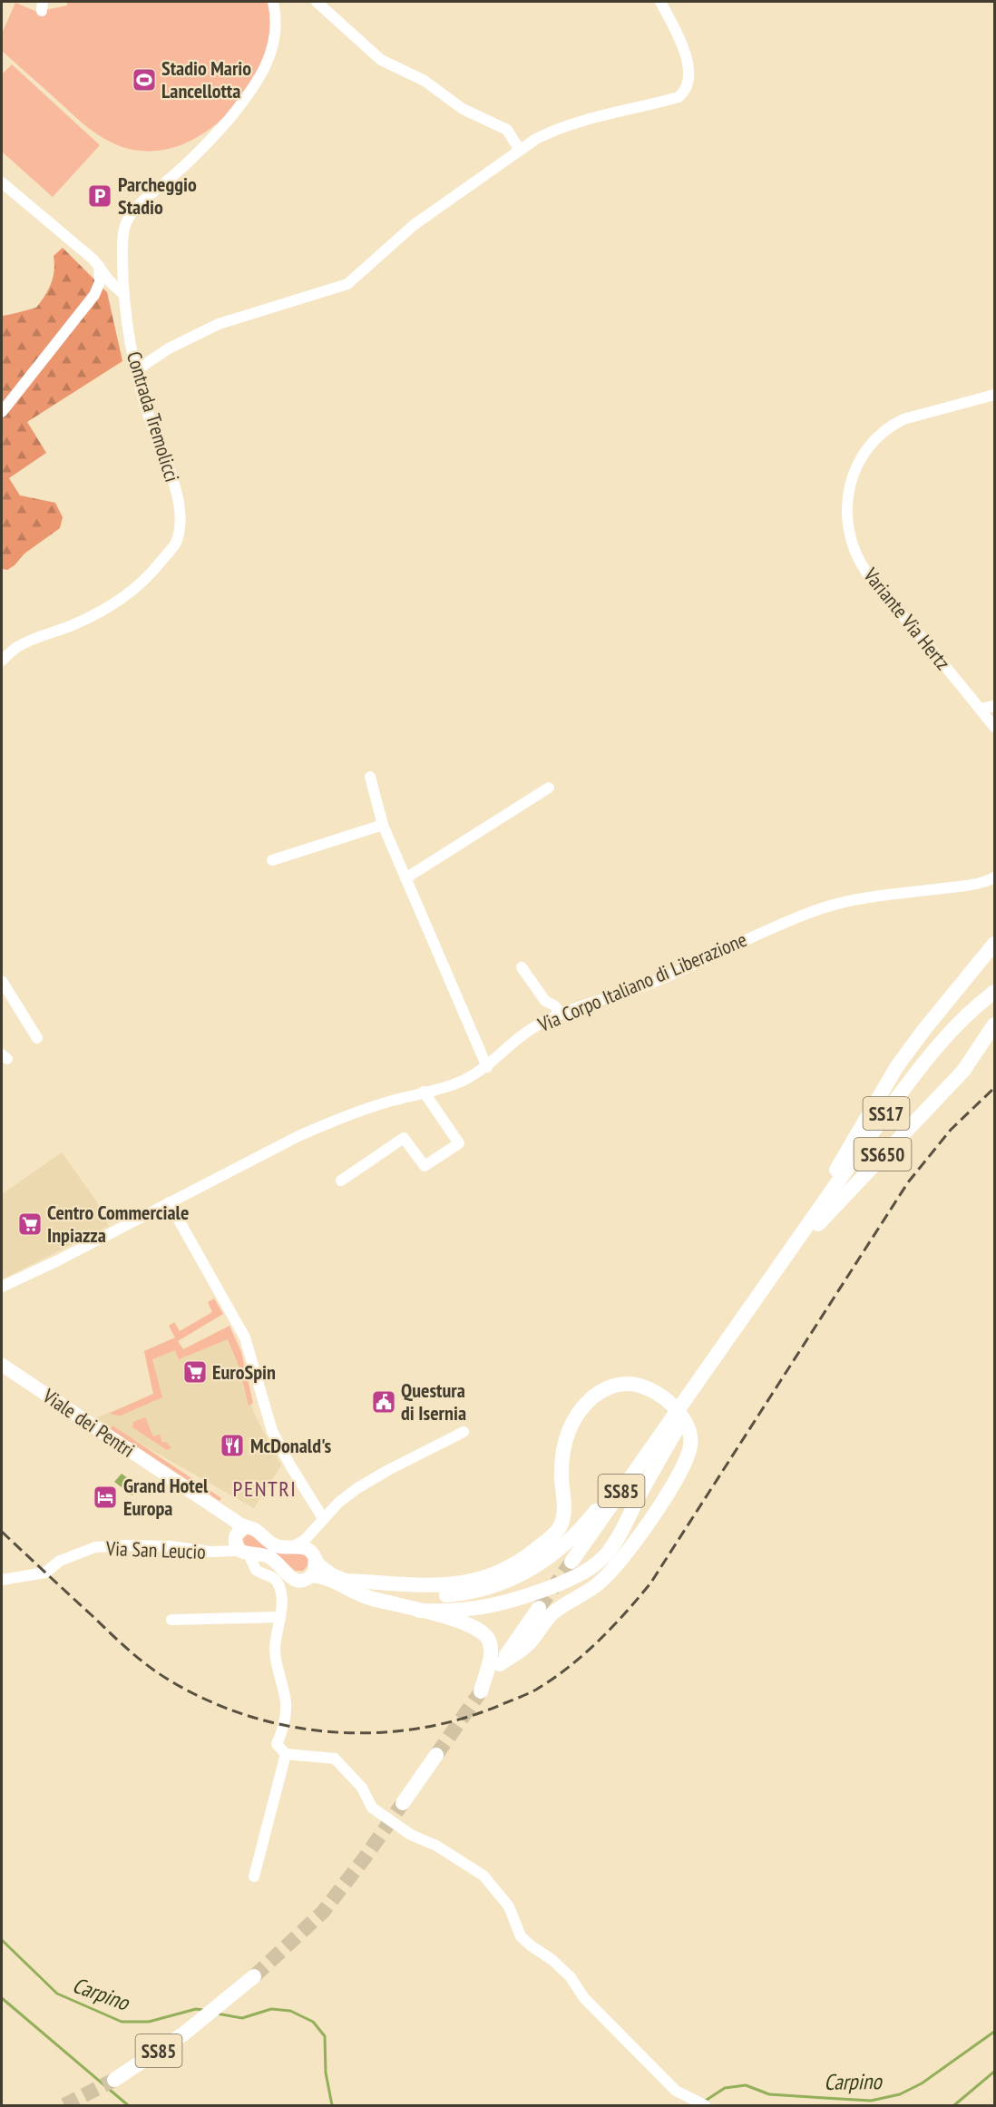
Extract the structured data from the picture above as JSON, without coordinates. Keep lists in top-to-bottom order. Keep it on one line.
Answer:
{"streets":{"highway":["SS17","SS650","SS85"],"main road":["Viale dei Pentri"],"street":["Contrada Tremolicci","Variante Via Hertz","Via Corpo Italiano di Liberazione","Via San Leucio"]},"crossings":[["SS17","SS650"],["SS17","SS85"],["Viale dei Pentri","Via San Leucio"]],"districts":["PENTRI"],"water":["Carpino"],"places":{"sports":["Stadio Mario Lancellotta"],"parking":["Parcheggio Stadio"],"supermarket":["Centro Commerciale Inpiazza","EuroSpin"],"public building":["Questura di Isernia"],"restaurant":["McDonald's"],"hotel":["Grand Hotel Europa"]}}
